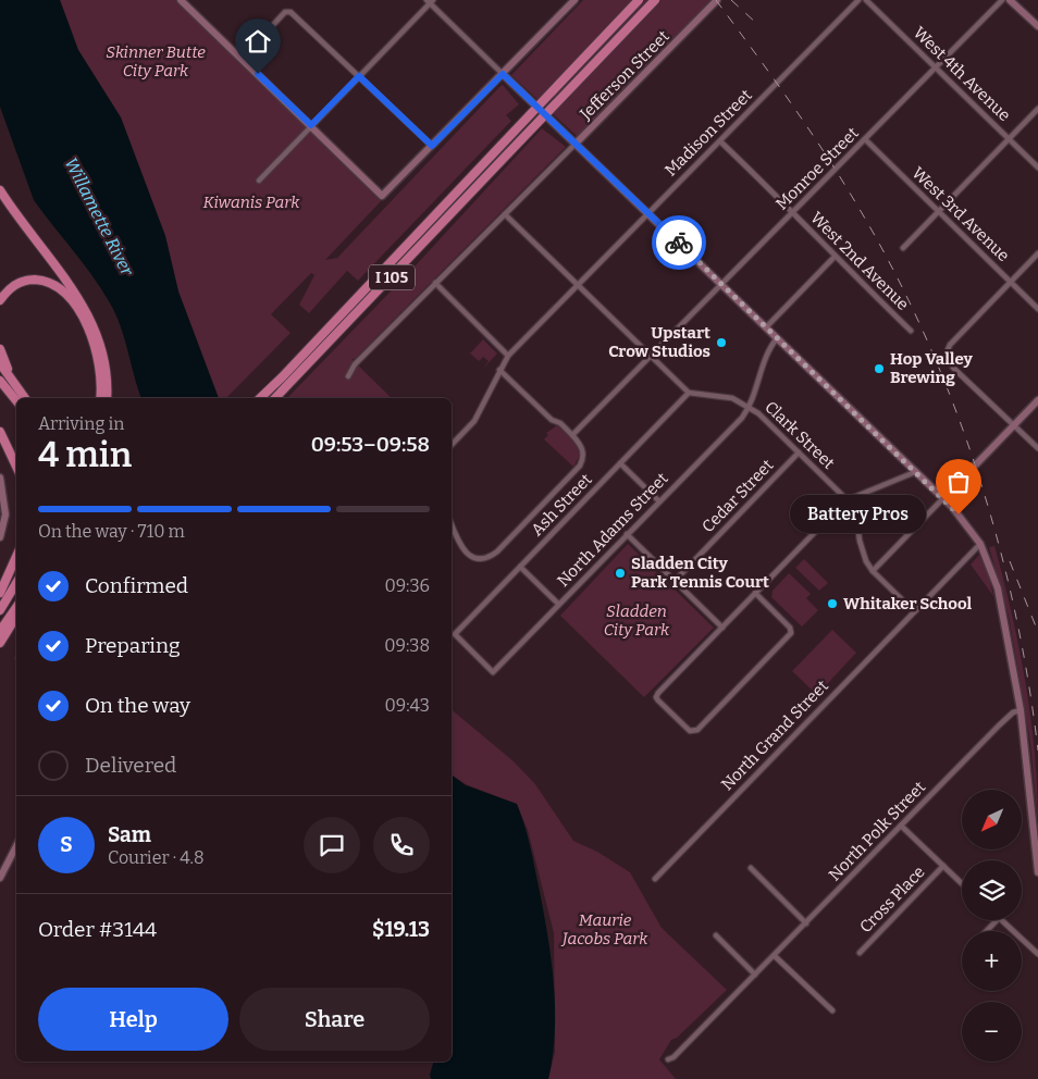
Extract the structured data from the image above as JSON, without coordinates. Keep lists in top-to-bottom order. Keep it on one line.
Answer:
{"streets":{"highway":["I 105"],"street":["West 4th Avenue","Jefferson Street","Madison Street","Monroe Street","West 3rd Avenue","West 2nd Avenue","Clark Street","Cedar Street","Ash Street","North Adams Street","North Grand Street","North Polk Street","Cross Place"]},"crossings":[["West 4th Avenue","Monroe Street"],["Madison Street","West 2nd Avenue"],["Monroe Street","West 3rd Avenue"],["Monroe Street","West 2nd Avenue"],["Clark Street","Cedar Street"],["Clark Street","Ash Street"],["Clark Street","North Adams Street"],["Clark Street","North Grand Street"],["Ash Street","North Adams Street"]],"water":["Willamette River"],"parks":["Skinner Butte City Park","Kiwanis Park","Sladden City Park","Maurie Jacobs Park"],"places":["Upstart Crow Studios","Hop Valley Brewing","Battery Pros","Sladden City Park Tennis Court","Whitaker School"],"north":"bottom left","page":{"heading":["4 min","Arriving in","09:53–09:58"],"panel":["Sam","Courier · 4.8","Order #3144","$19.13"],"bar":"On the way · 710 m","bubble":"Battery Pros","list":[["Confirmed","09:36"],["Preparing","09:38"],["On the way","09:43"],"Delivered"],"map_buttons":["+","−"],"round":"S","buttons":["Help","Share"]}}
